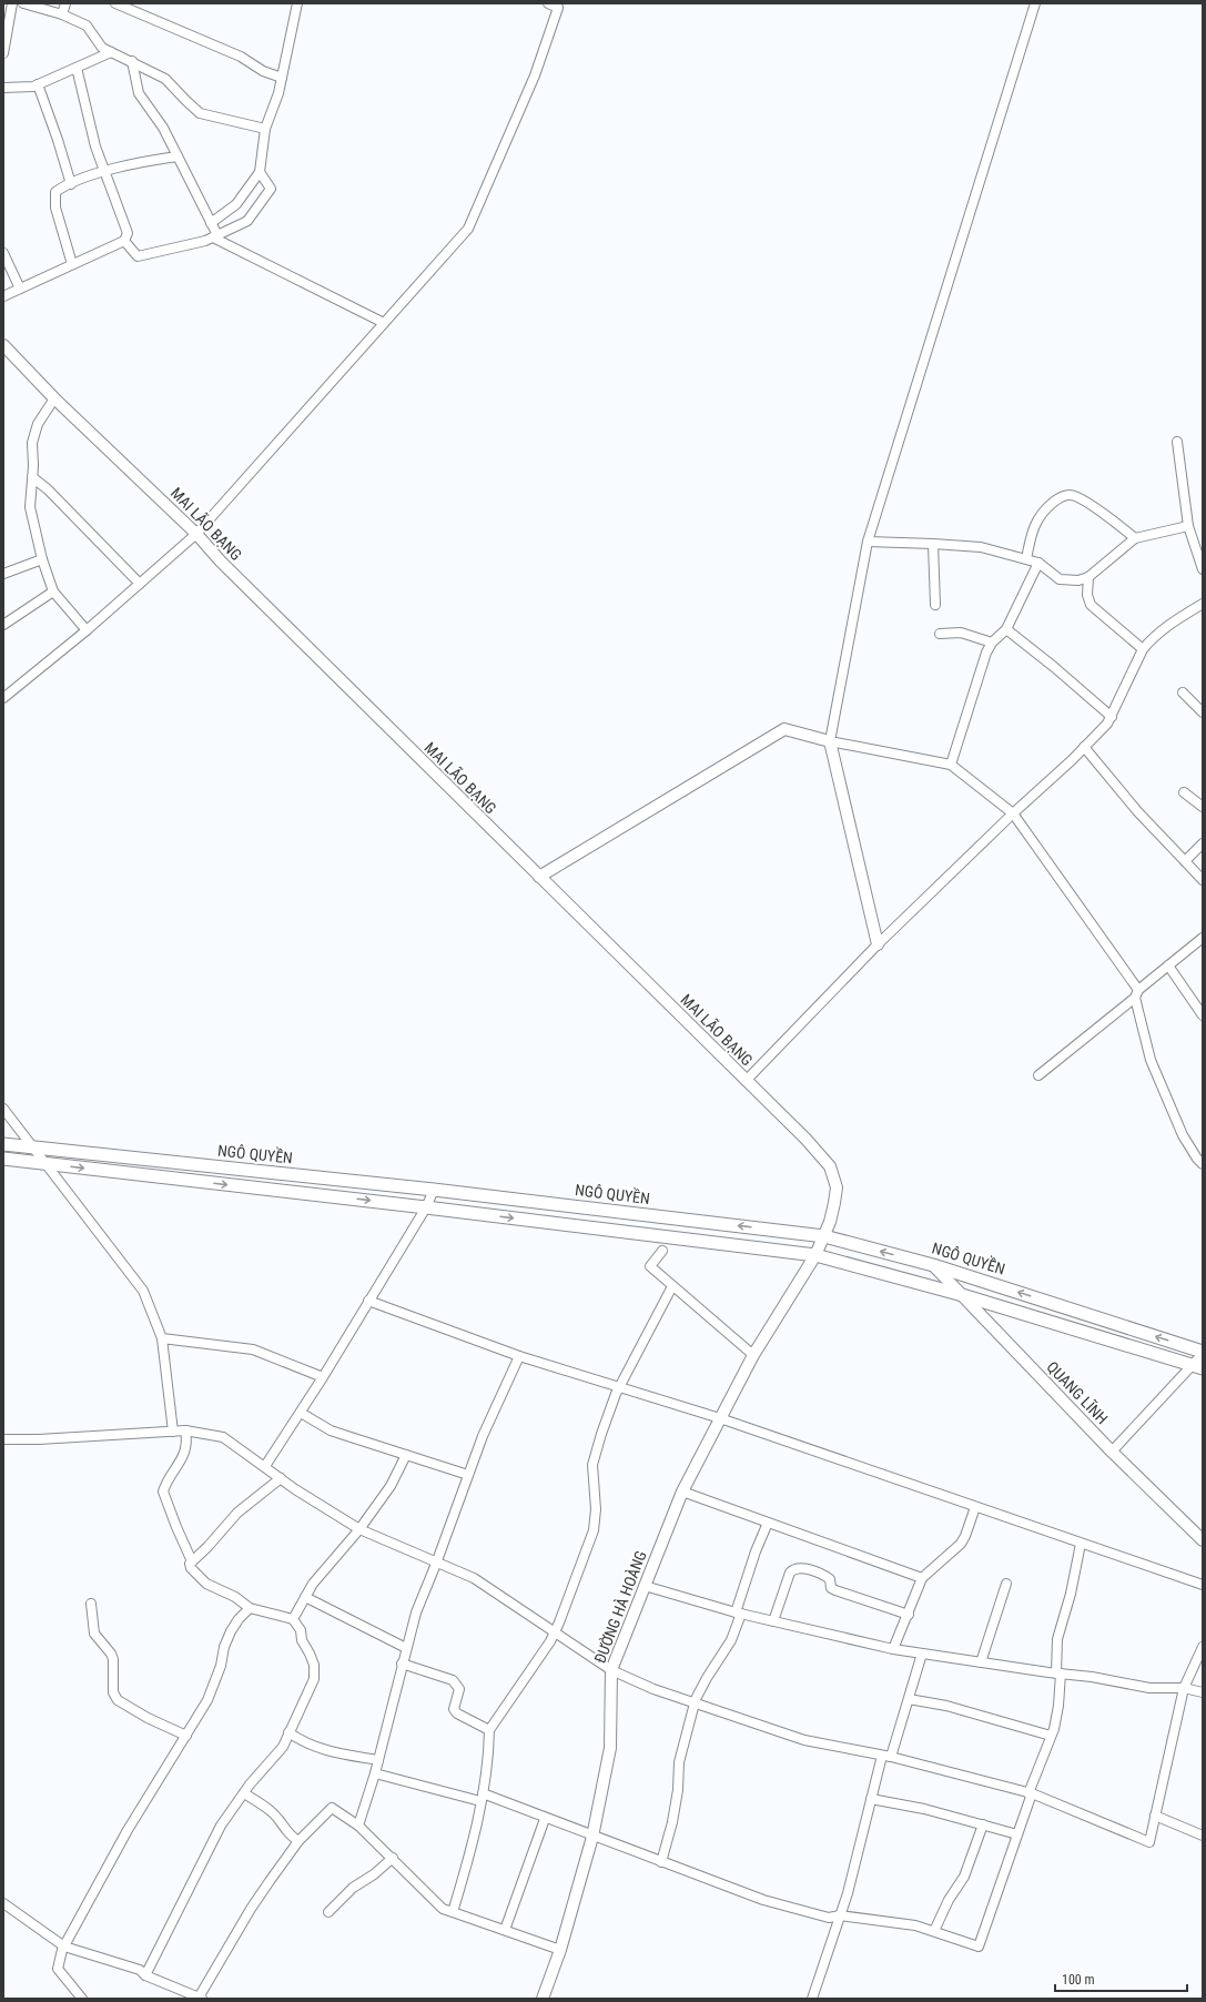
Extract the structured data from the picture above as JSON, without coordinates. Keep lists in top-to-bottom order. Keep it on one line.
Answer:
{"streets":{"main road":["NGÔ QUYỀN"],"street":["MAI LÃO BẠNG","QUANG LĨNH","ĐƯỜNG HÀ HOÀNG"]},"crossings":[["MAI LÃO BẠNG","NGÔ QUYỀN"],["MAI LÃO BẠNG","ĐƯỜNG HÀ HOÀNG"],["NGÔ QUYỀN","QUANG LĨNH"]],"scale_bar":"100 m"}
